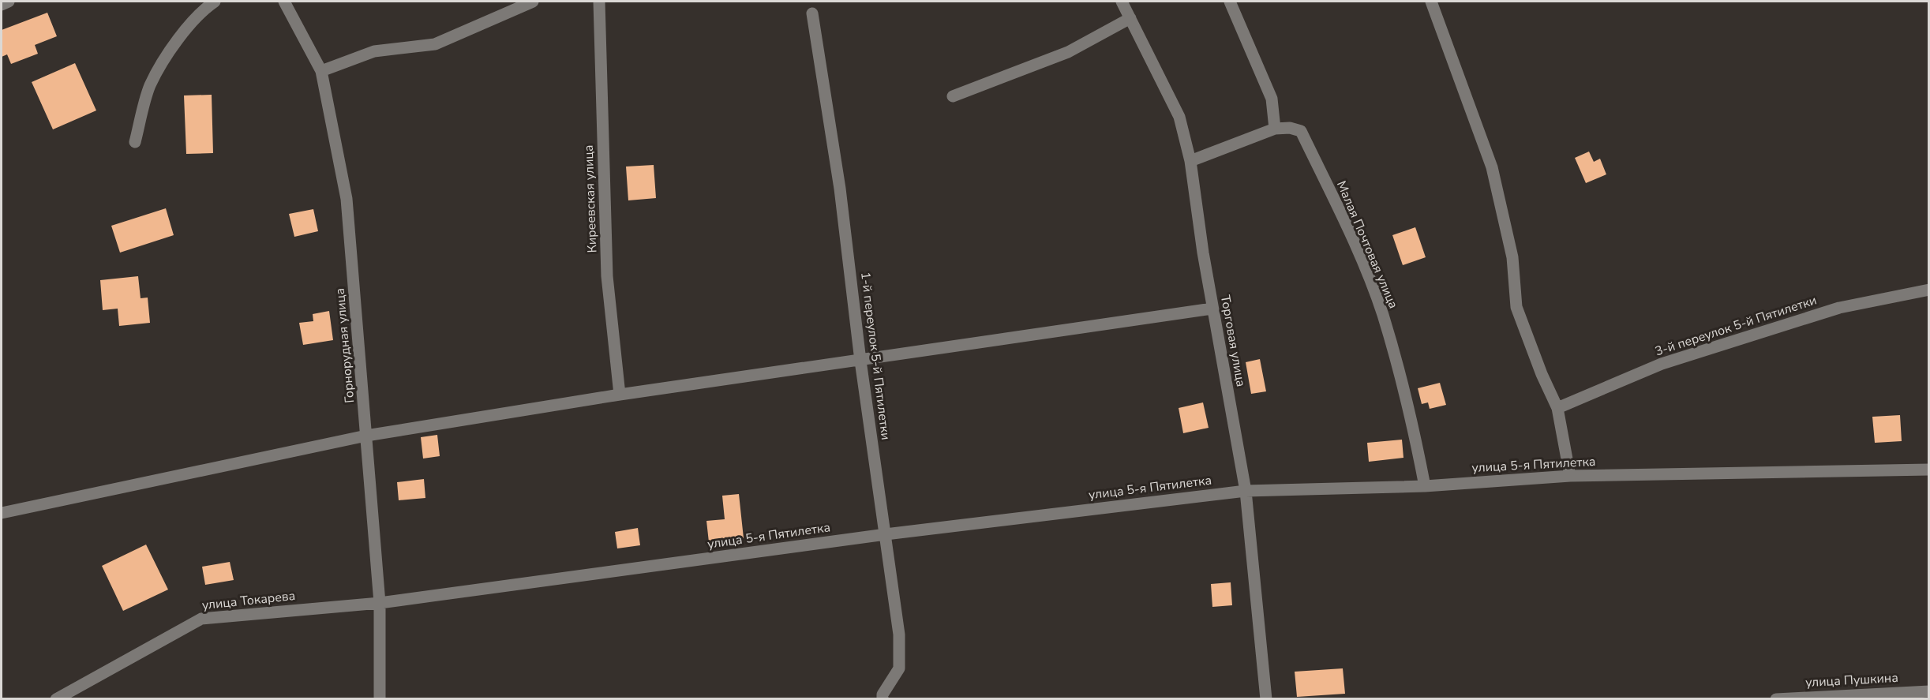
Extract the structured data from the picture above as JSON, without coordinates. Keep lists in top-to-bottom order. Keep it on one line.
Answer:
{"streets":{"street":["Киреевская улица","Малая Почтовая улица","3-й переулок 5-й Пятилетки","Торговая улица","Горнорудная улица","1-й переулок 5-й Пятилетки","улица 5-я Пятилетка","улица Токарева","улица Пушкина"]},"crossings":[["Малая Почтовая улица","Торговая улица"],["Малая Почтовая улица","улица 5-я Пятилетка"],["Торговая улица","улица 5-я Пятилетка"],["Горнорудная улица","улица 5-я Пятилетка"],["Горнорудная улица","улица Токарева"],["1-й переулок 5-й Пятилетки","улица 5-я Пятилетка"],["улица 5-я Пятилетка","улица Токарева"]]}
